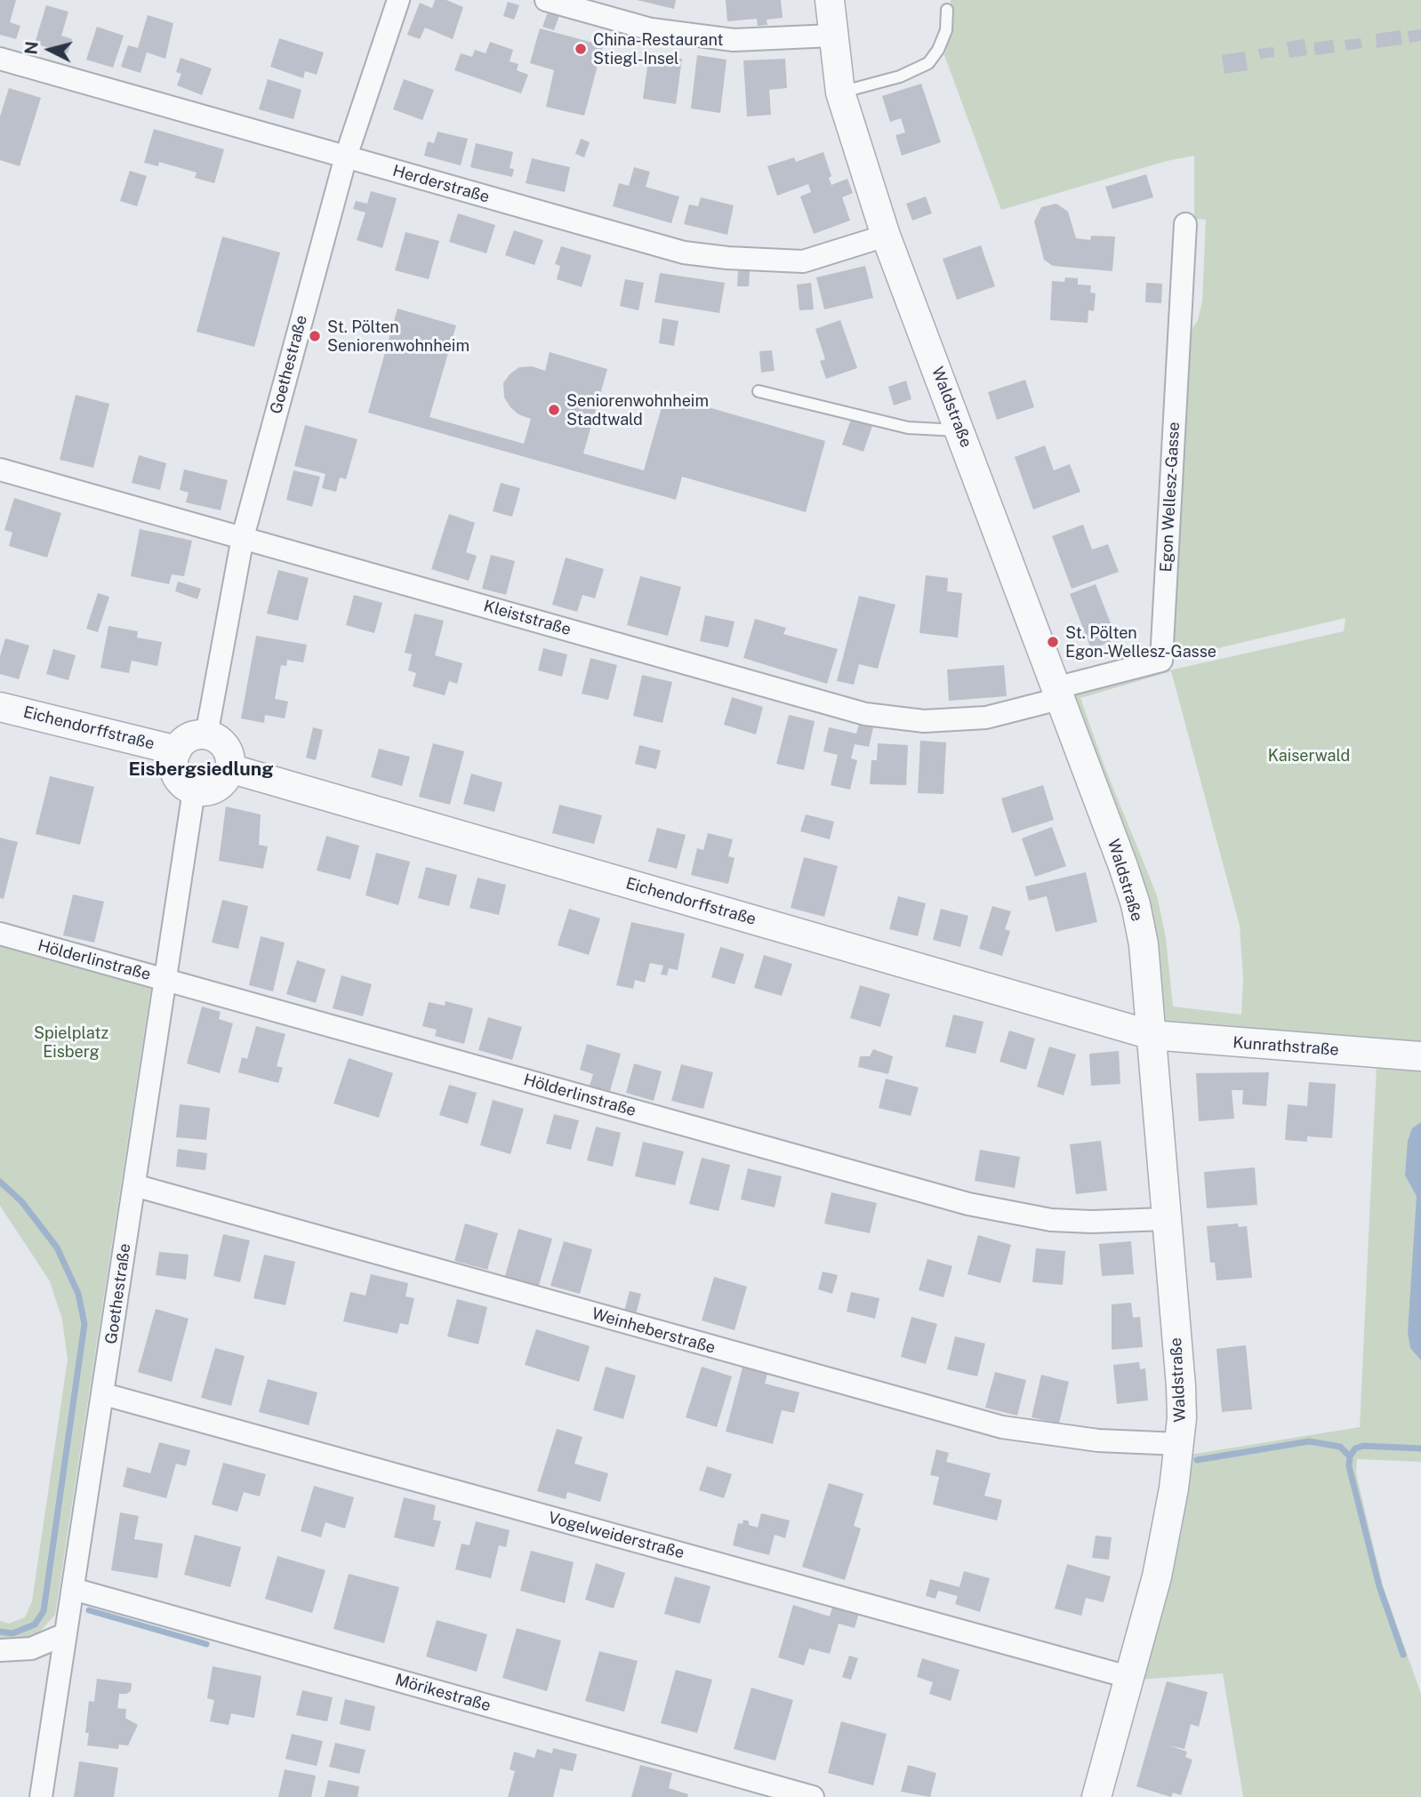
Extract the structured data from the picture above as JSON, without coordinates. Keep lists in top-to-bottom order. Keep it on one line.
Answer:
{"streets":{"street":["Herderstraße","Goethestraße","Waldstraße","Egon Wellesz-Gasse","Kleiststraße","Eichendorffstraße","Hölderlinstraße","Kunrathstraße","Weinheberstraße","Vogelweiderstraße","Mörikestraße"]},"crossings":[["Herderstraße","Goethestraße"],["Herderstraße","Waldstraße"],["Goethestraße","Kleiststraße"],["Goethestraße","Eichendorffstraße"],["Goethestraße","Hölderlinstraße"],["Goethestraße","Weinheberstraße"],["Goethestraße","Vogelweiderstraße"],["Goethestraße","Mörikestraße"],["Waldstraße","Egon Wellesz-Gasse"],["Waldstraße","Kleiststraße"],["Waldstraße","Eichendorffstraße"],["Waldstraße","Hölderlinstraße"],["Waldstraße","Kunrathstraße"],["Waldstraße","Weinheberstraße"],["Waldstraße","Vogelweiderstraße"],["Egon Wellesz-Gasse","Kleiststraße"],["Eichendorffstraße","Kunrathstraße"]],"districts":["Eisbergsiedlung"],"parks":["Kaiserwald","Spielplatz Eisberg"],"places":["China-Restaurant Stiegl-Insel","St. Pölten Seniorenwohnheim","Seniorenwohnheim Stadtwald","St. Pölten Egon-Wellesz-Gasse"],"north":"left"}
